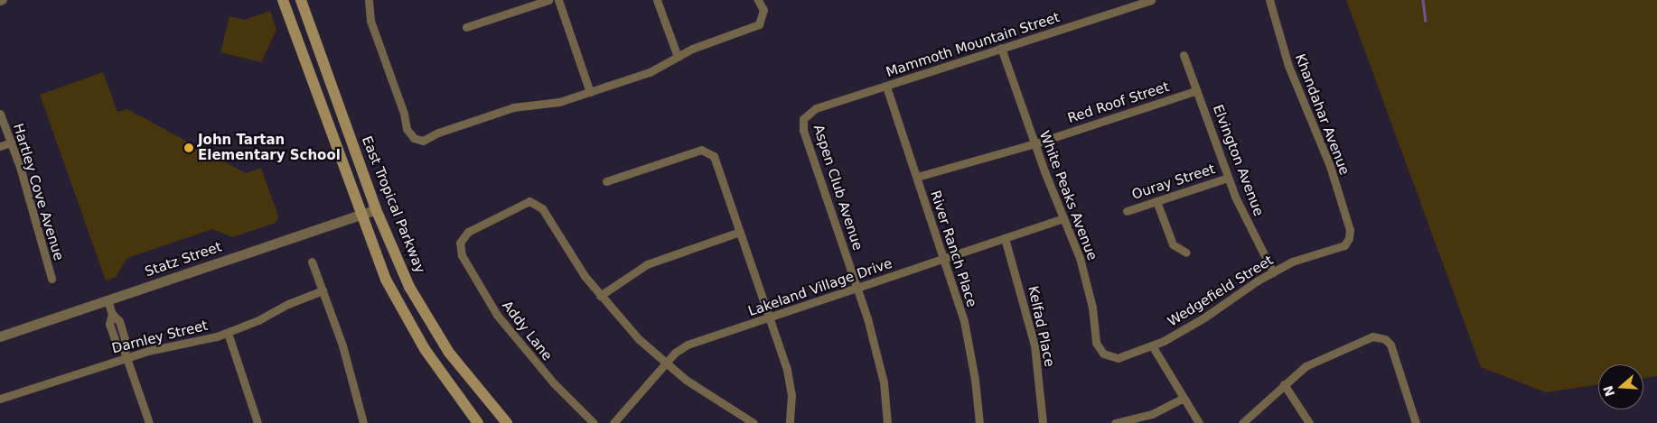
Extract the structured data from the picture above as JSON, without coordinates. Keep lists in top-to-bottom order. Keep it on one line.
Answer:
{"streets":{"main road":["East Tropical Parkway"],"street":["Mammoth Mountain Street","Red Roof Street","Khandahar Avenue","Elvington Avenue","Ouray Street","Aspen Club Avenue","Hartley Cove Avenue","White Peaks Avenue","River Ranch Place","Statz Street","Lakeland Village Drive","Wedgefield Street","Kelfad Place","Addy Lane","Darnley Street"]},"crossings":[["Mammoth Mountain Street","Aspen Club Avenue"],["Mammoth Mountain Street","White Peaks Avenue"],["Mammoth Mountain Street","River Ranch Place"],["Red Roof Street","Elvington Avenue"],["Red Roof Street","White Peaks Avenue"],["Red Roof Street","River Ranch Place"],["Khandahar Avenue","Wedgefield Street"],["Elvington Avenue","Ouray Street"],["Elvington Avenue","Wedgefield Street"],["Aspen Club Avenue","Lakeland Village Drive"],["White Peaks Avenue","Lakeland Village Drive"],["White Peaks Avenue","Wedgefield Street"],["East Tropical Parkway","Statz Street"],["River Ranch Place","Lakeland Village Drive"],["Lakeland Village Drive","Kelfad Place"]],"places":["John Tartan Elementary School"],"north":"left"}
